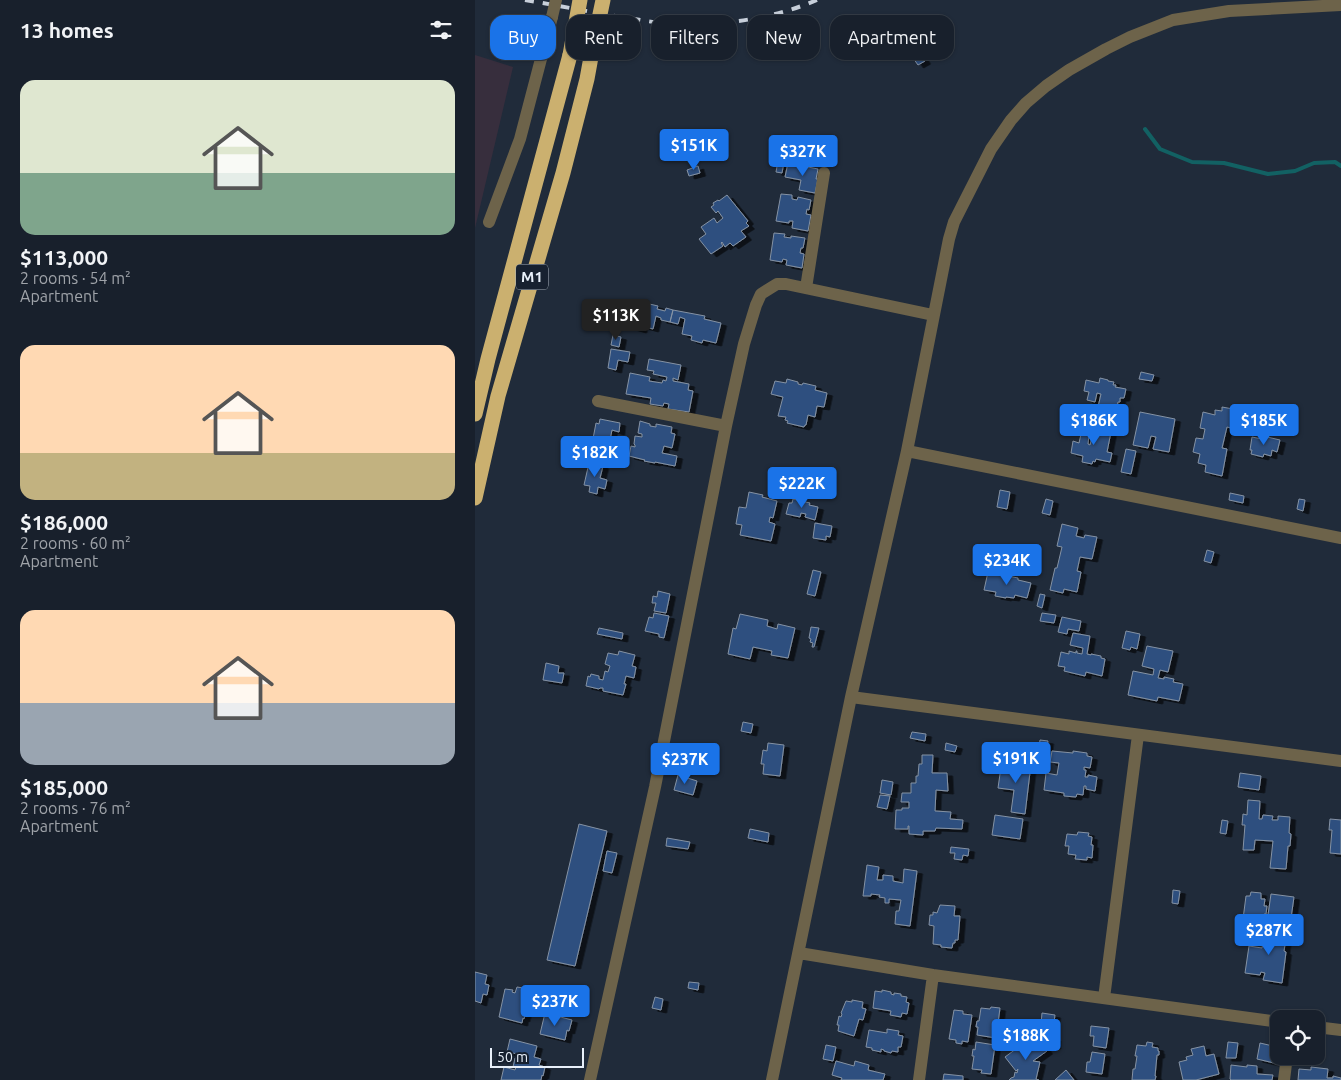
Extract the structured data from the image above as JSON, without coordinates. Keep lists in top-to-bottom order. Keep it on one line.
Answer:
{"streets":{"highway":["M1"]},"scale_bar":"50 m","page":{"heading":"13 homes","chip":["Buy","Rent","Filters","New","Apartment"],"list":[{"name":"$113,000","note":"2 rooms · 54 m² · Apartment"},{"name":"$186,000","note":"2 rooms · 60 m² · Apartment"},{"name":"$185,000","note":"2 rooms · 76 m² · Apartment"}],"price":["$151K","$327K","$113K","$186K","$185K","$182K","$222K","$234K","$191K","$237K","$287K","$237K","$188K"],"scale":"50 m"}}
